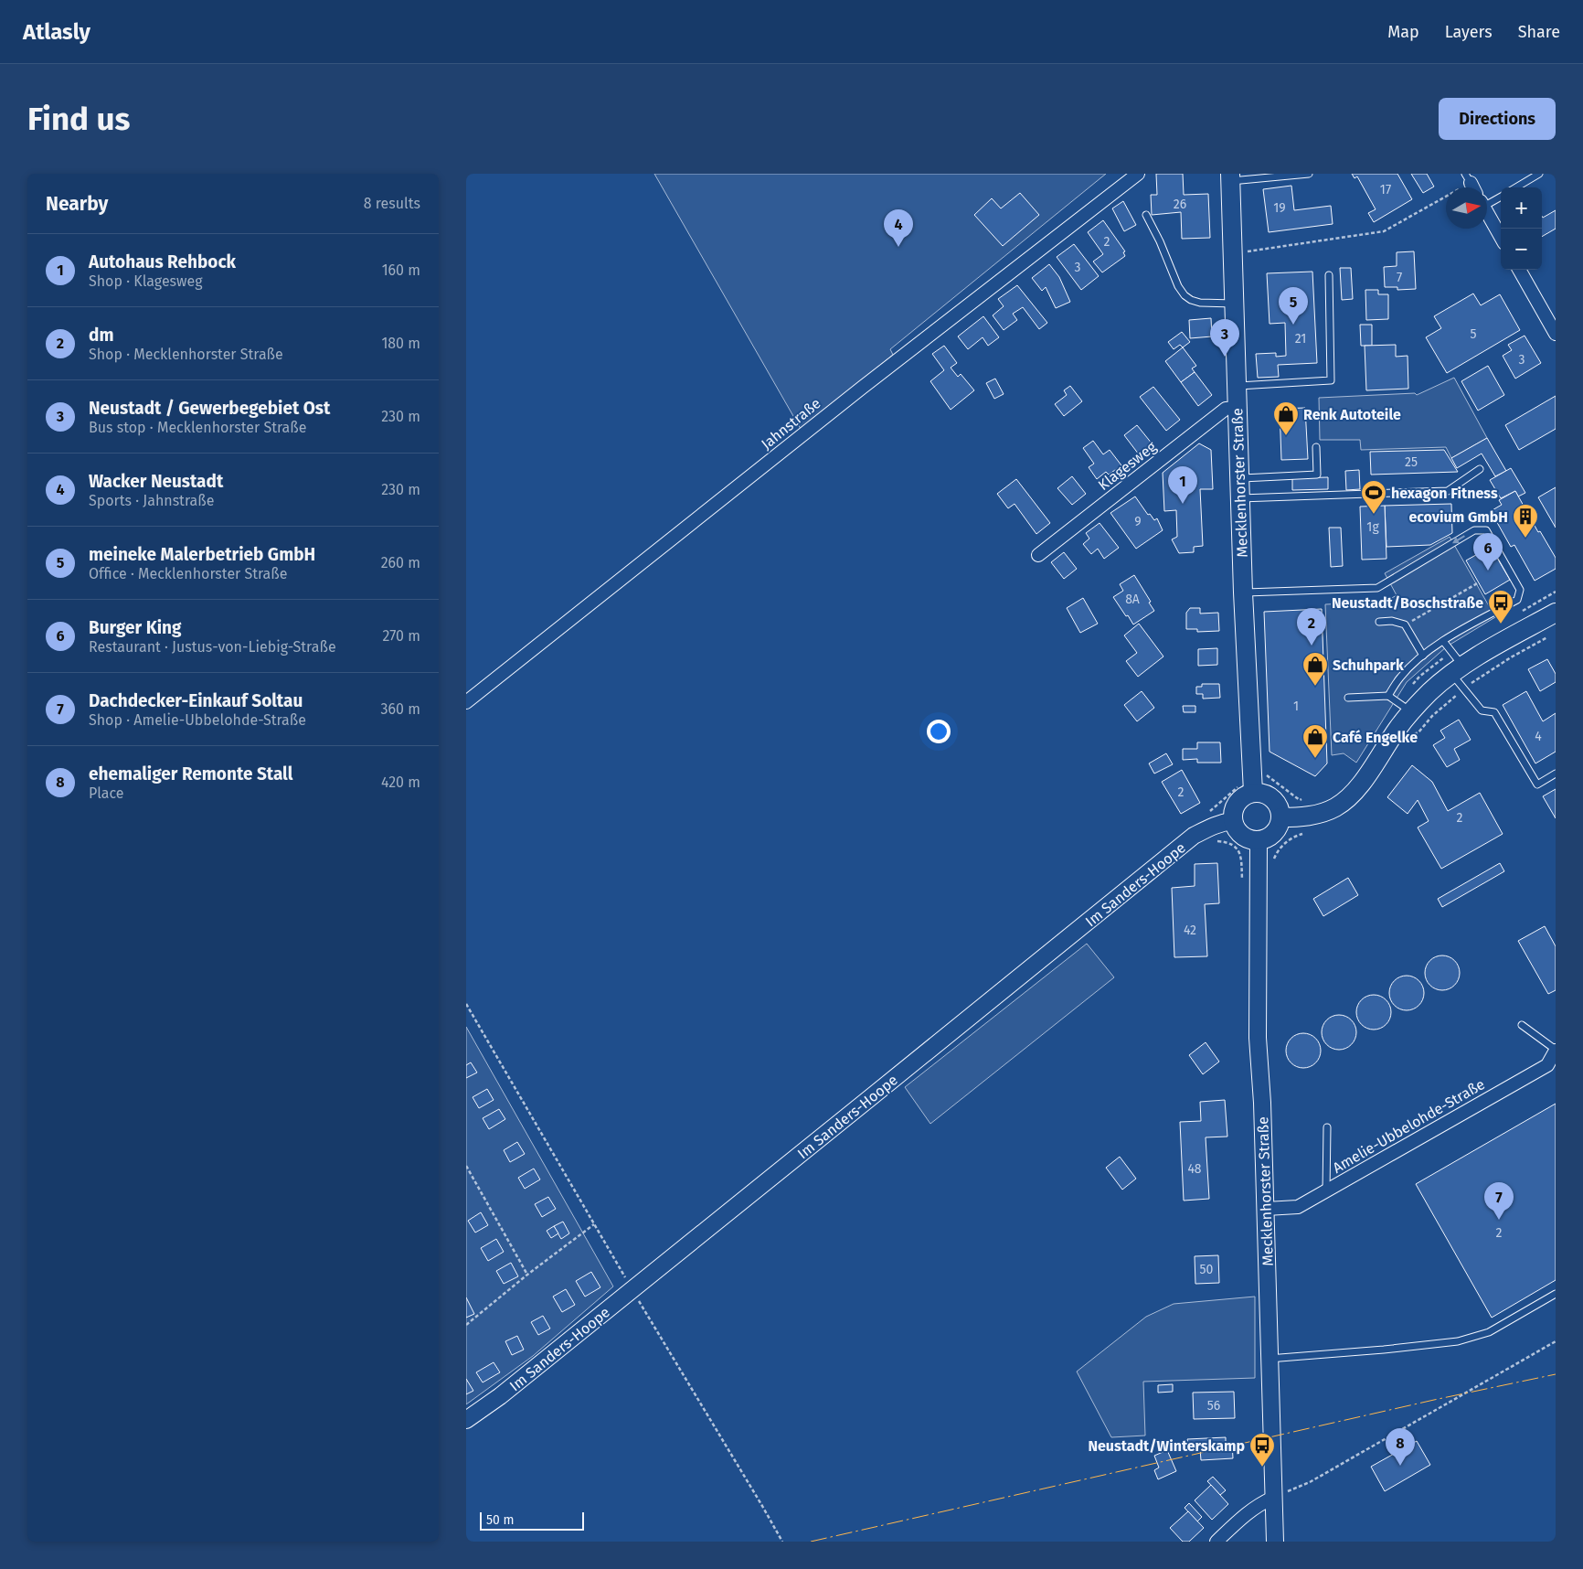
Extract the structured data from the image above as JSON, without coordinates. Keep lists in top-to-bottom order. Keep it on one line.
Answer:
{"streets":{"main road":["Mecklenhorster Straße"],"street":["Jahnstraße","Klagesweg","Im Sanders-Hoope","Amelie-Ubbelohde-Straße"]},"crossings":[["Klagesweg","Mecklenhorster Straße"],["Mecklenhorster Straße","Im Sanders-Hoope"],["Mecklenhorster Straße","Amelie-Ubbelohde-Straße"]],"places":{"shop":["Renk Autoteile","Schuhpark","Café Engelke"],"sports":["hexagon Fitness"],"building":["ecovium GmbH"],"bus stop":["Neustadt/Boschstraße","Neustadt/Winterskamp"]},"house_numbers":["17","26","19","2","3","7","5","21","3","25","9","1g","8A","1","4","2","2","42","48","2","50","56"],"scale_bar":"50 m","north":"right","page":{"header":"Atlasly","nav":["Map","Layers","Share"],"buttons":"Directions","title":"Find us","heading":["Nearby","8 results"],"map_buttons":["+","−"],"pins":["4","5","3","1","6","2","7","8"],"list":[{"mark":"1","name":"Autohaus Rehbock","note":"Shop · Klagesweg","value":"160 m"},{"mark":"2","name":"dm","note":"Shop · Mecklenhorster Straße","value":"180 m"},{"mark":"3","name":"Neustadt / Gewerbegebiet Ost","note":"Bus stop · Mecklenhorster Straße","value":"230 m"},{"mark":"4","name":"Wacker Neustadt","note":"Sports · Jahnstraße","value":"230 m"},{"mark":"5","name":"meineke Malerbetrieb GmbH","note":"Office · Mecklenhorster Straße","value":"260 m"},{"mark":"6","name":"Burger King","note":"Restaurant · Justus-von-Liebig-Straße","value":"270 m"},{"mark":"7","name":"Dachdecker-Einkauf Soltau","note":"Shop · Amelie-Ubbelohde-Straße","value":"360 m"},{"mark":"8","name":"ehemaliger Remonte Stall","note":"Place","value":"420 m"}],"scale":"50 m"}}
